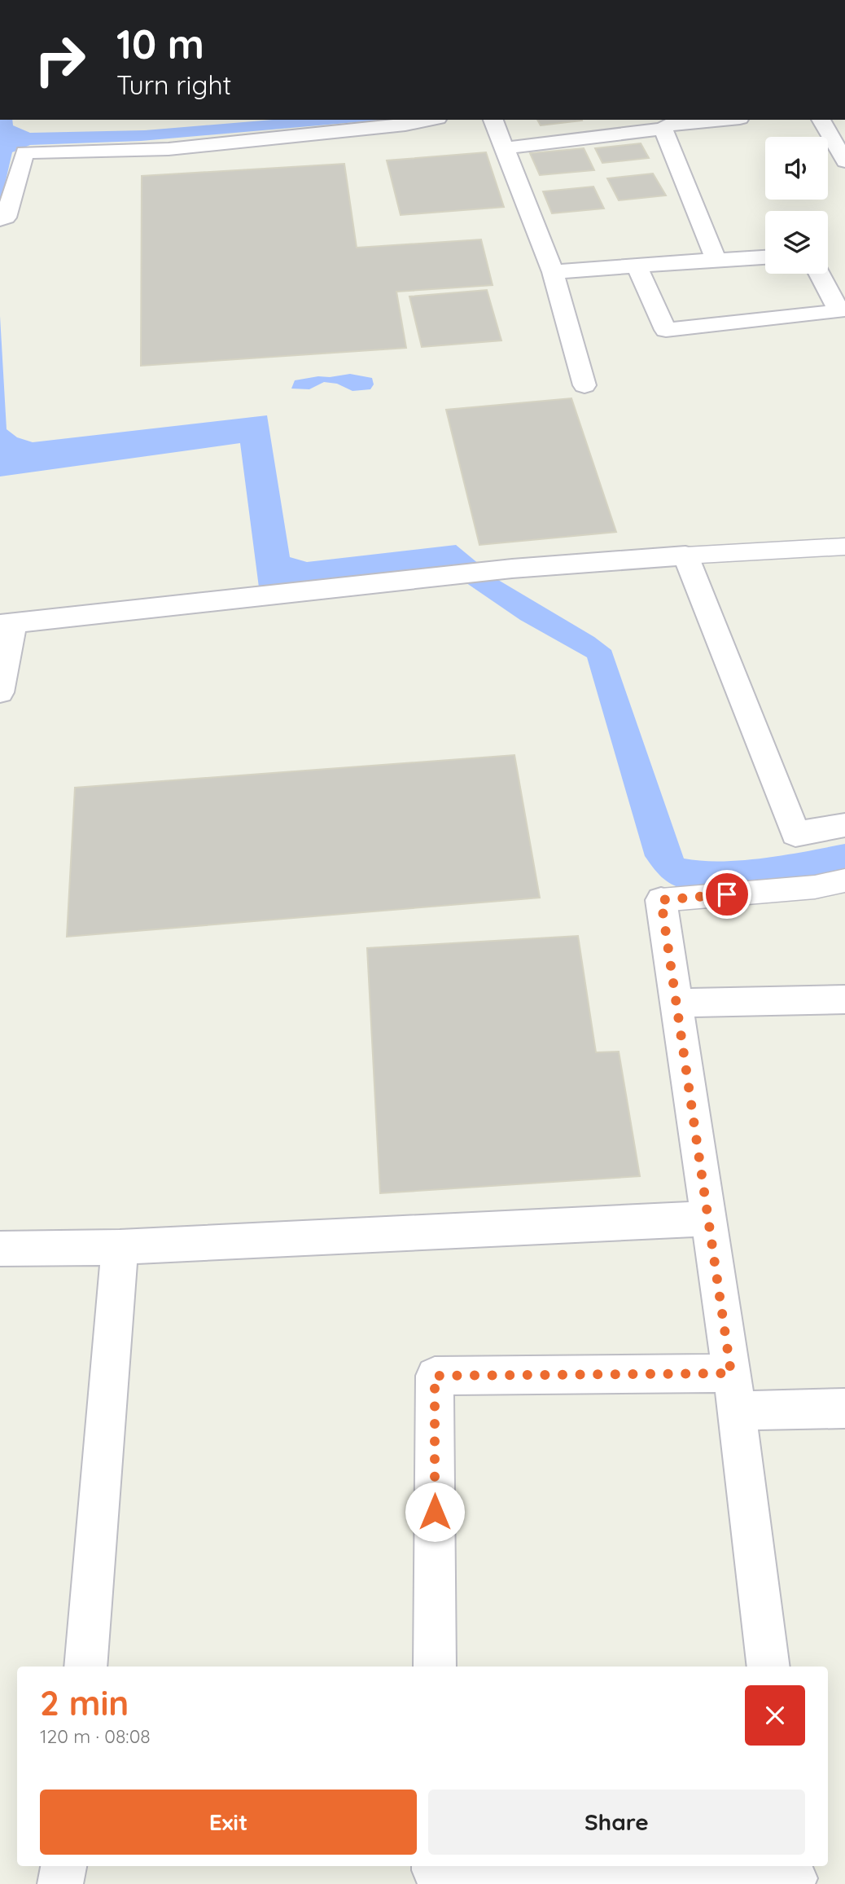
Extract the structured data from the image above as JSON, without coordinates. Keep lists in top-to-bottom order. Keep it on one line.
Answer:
{"page":{"turn":["10 m","Turn right"],"heading":["2 min","120 m · 08:08"],"buttons":["Exit","Share"]}}
